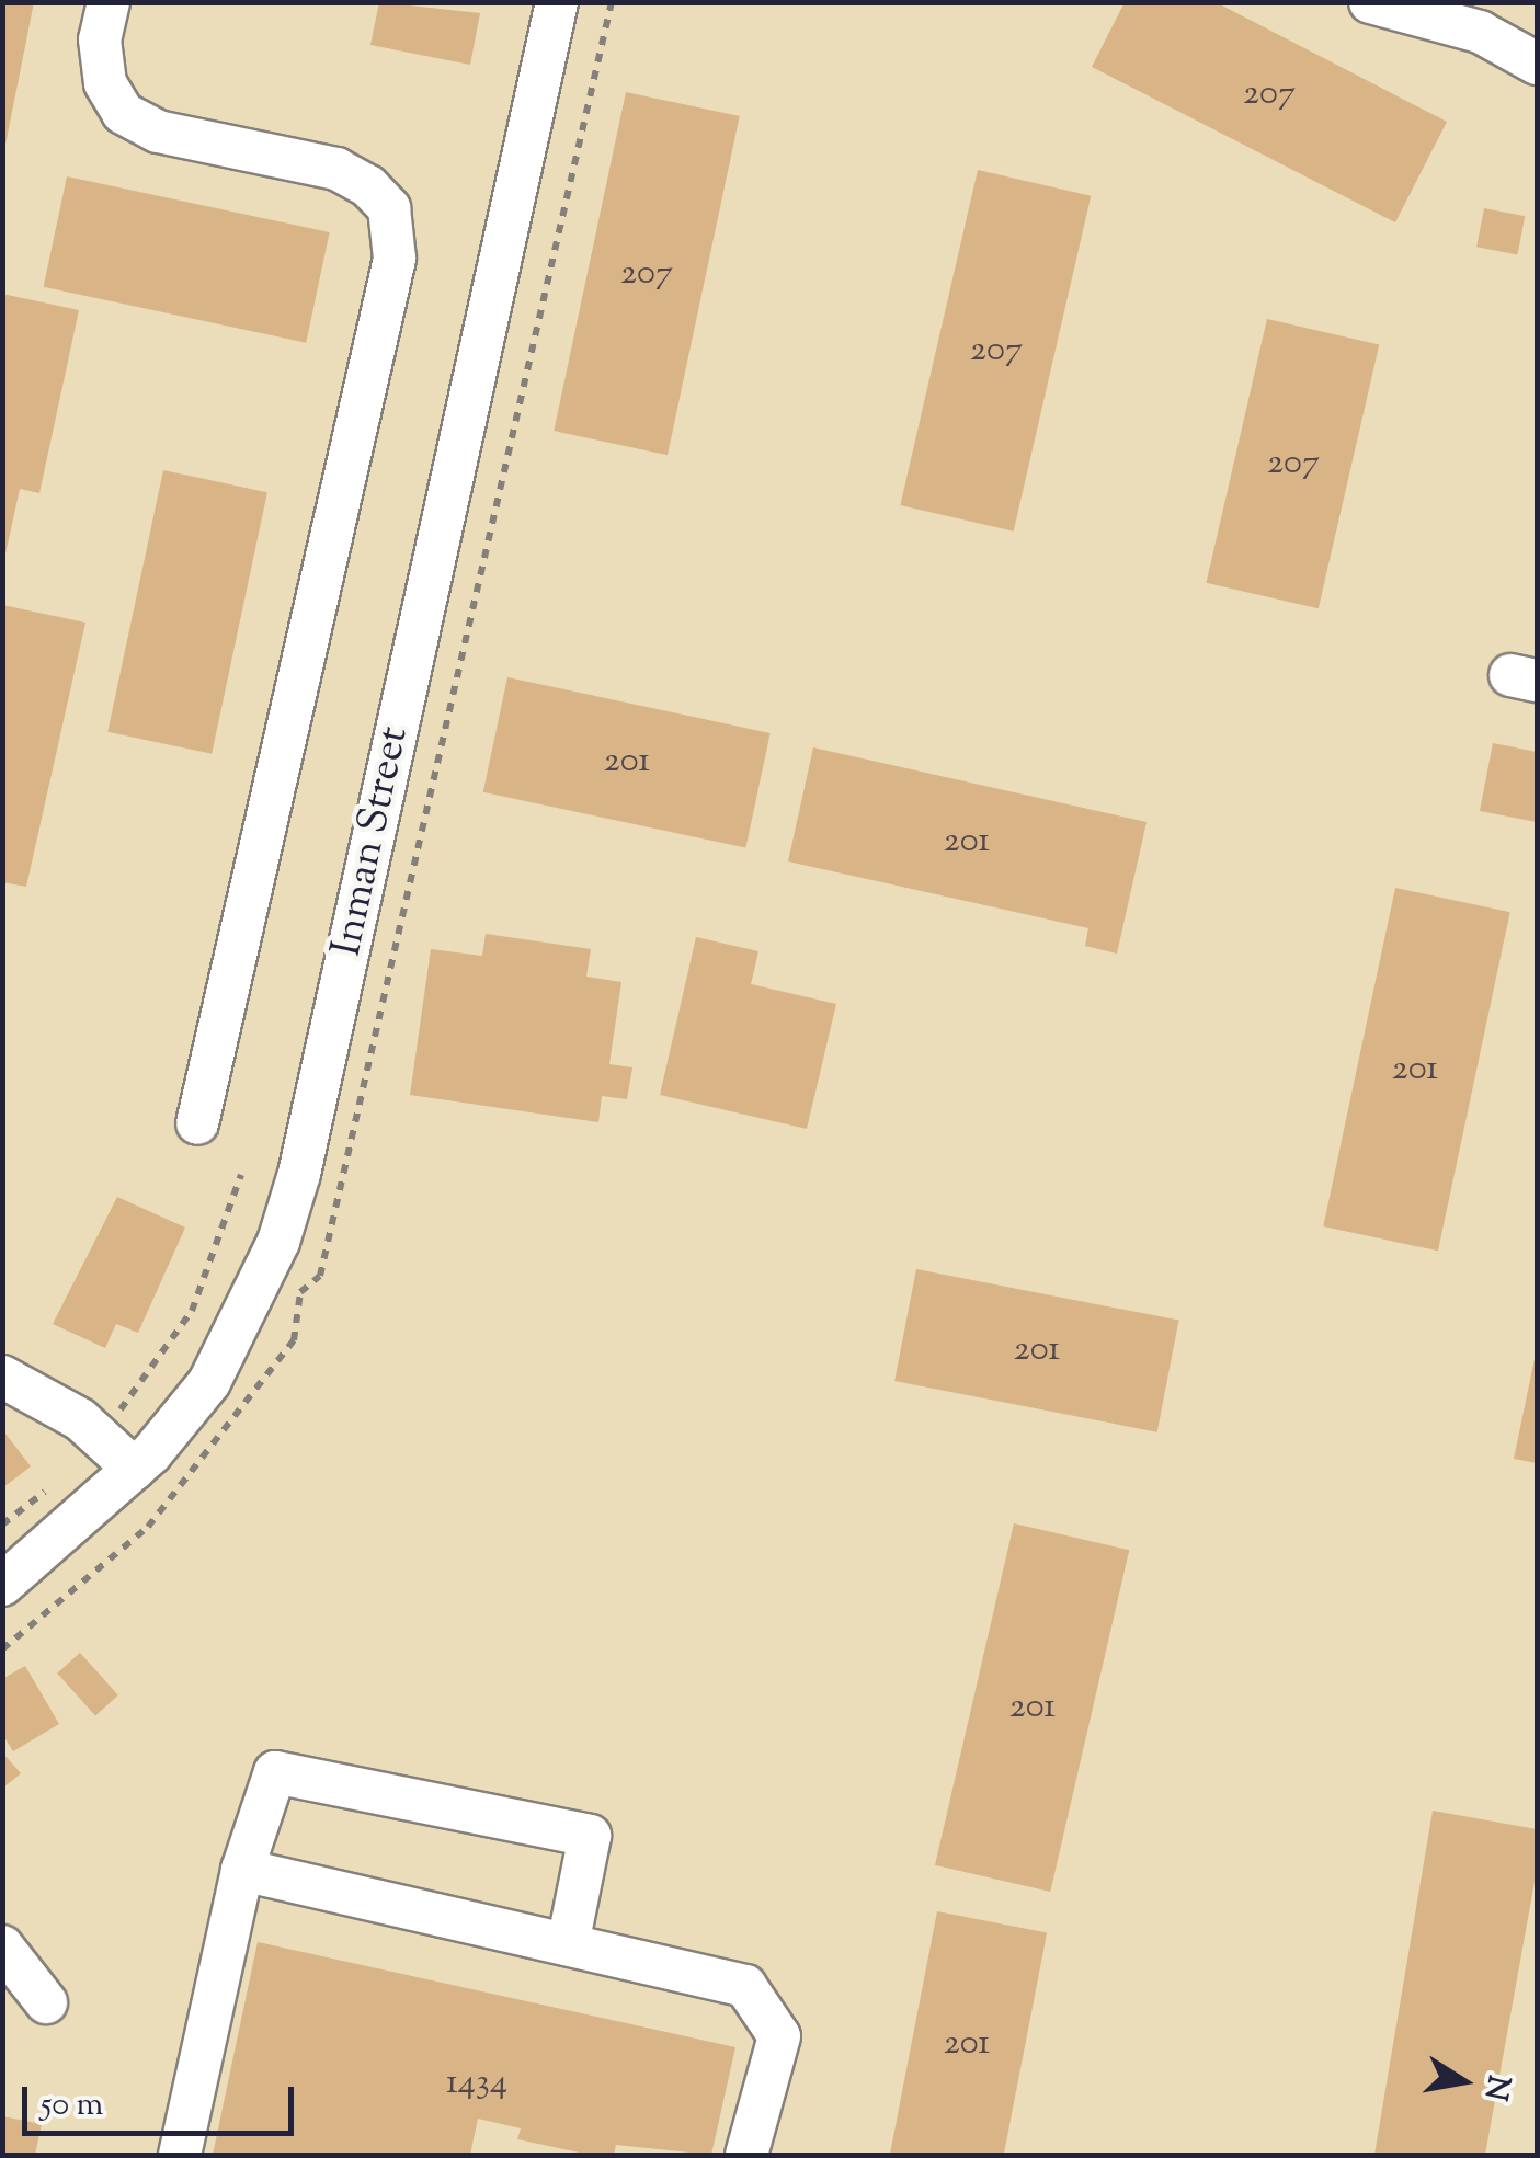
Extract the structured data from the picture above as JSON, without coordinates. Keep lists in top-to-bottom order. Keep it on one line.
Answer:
{"streets":{"street":["Inman Street"]},"house_numbers":["207","207","207","207","201","201","201","201","201","201","1434"],"scale_bar":"50 m","north":"right"}
